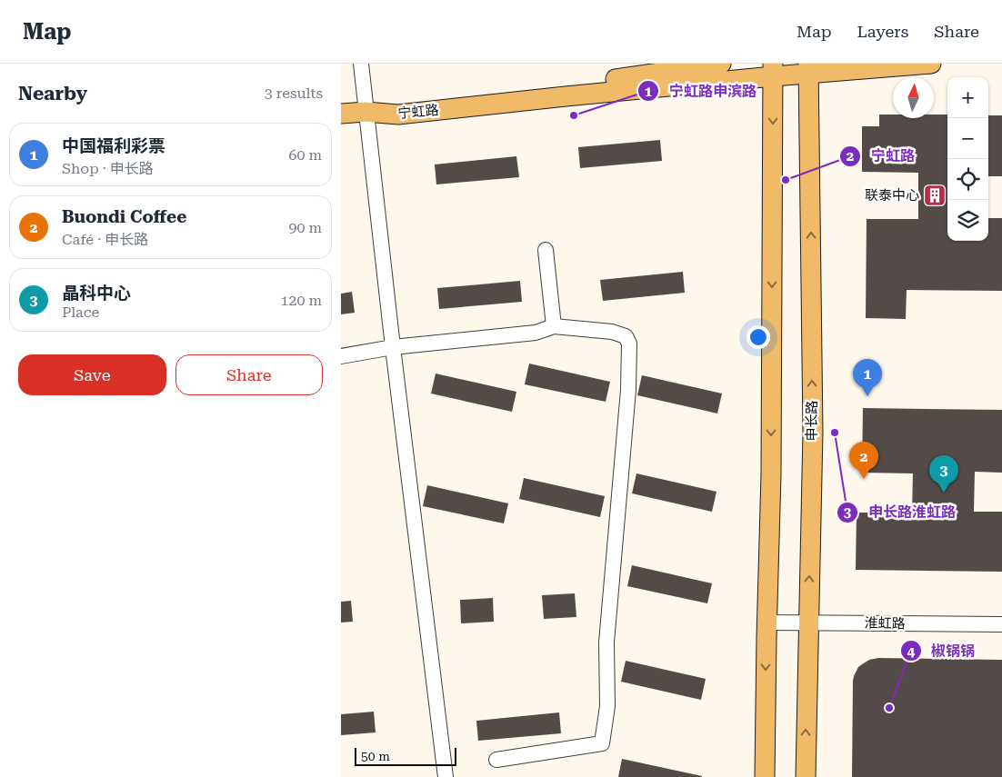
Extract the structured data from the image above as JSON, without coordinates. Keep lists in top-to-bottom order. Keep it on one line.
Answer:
{"streets":{"main road":["宁虹路","申长路"],"street":["淮虹路"]},"crossings":[["宁虹路","申长路"],["申长路","淮虹路"]],"places":{"other":["宁虹路申滨路","宁虹路","申长路淮虹路","椒锅锅"],"building":["联泰中心"]},"scale_bar":"50 m","north":"top","page":{"header":"Map","nav":["Map","Layers","Share"],"heading":["Nearby","3 results"],"map_buttons":["+","−"],"list":[{"mark":"1","name":"中国福利彩票","note":"Shop · 申长路","value":"60 m"},{"mark":"2","name":"Buondi Coffee","note":"Café · 申长路","value":"90 m"},{"mark":"3","name":"晶科中心","note":"Place","value":"120 m"}],"buttons":["Save","Share"],"pins":["1","2","3"],"scale":"50 m"}}
